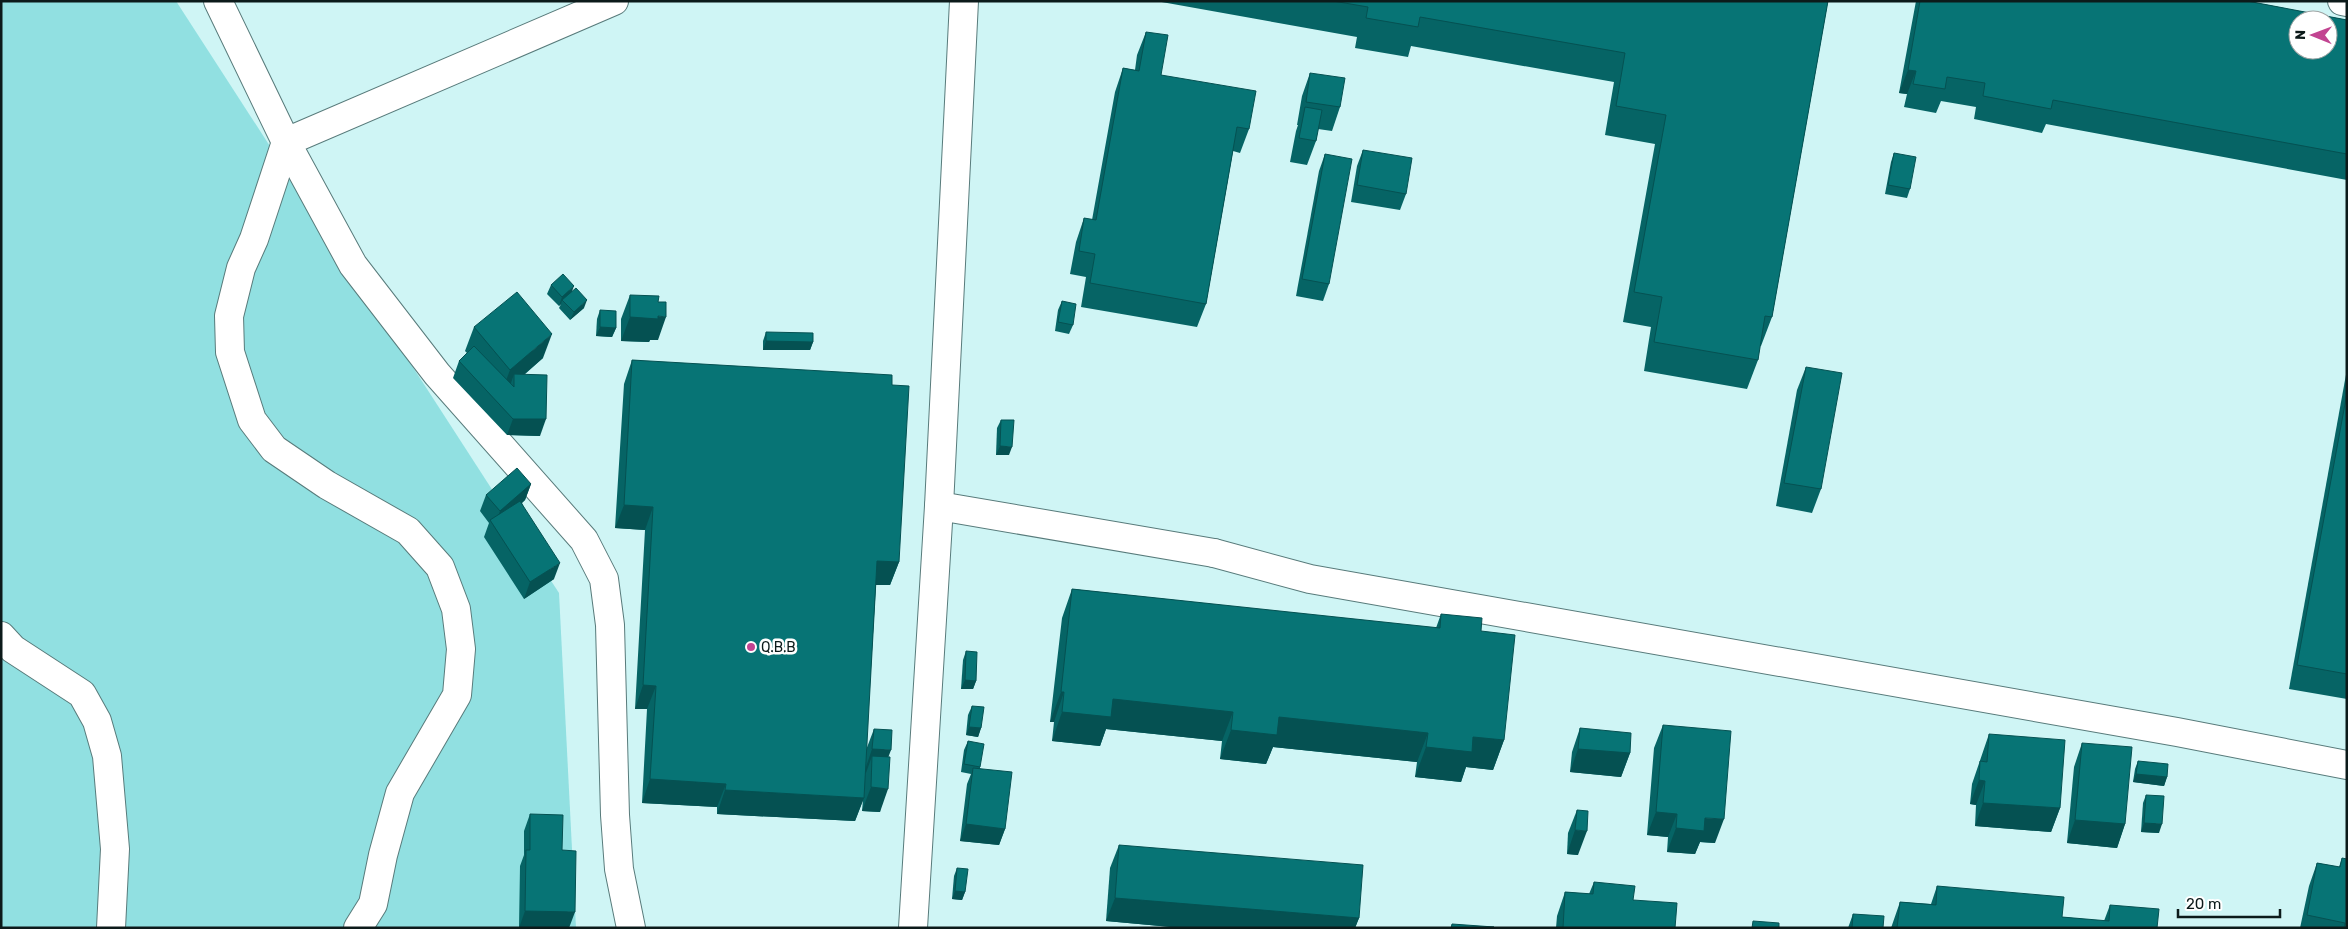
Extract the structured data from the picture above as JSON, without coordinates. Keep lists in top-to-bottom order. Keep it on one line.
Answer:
{"places":["Q.B.B"],"scale_bar":"20 m","north":"left"}
